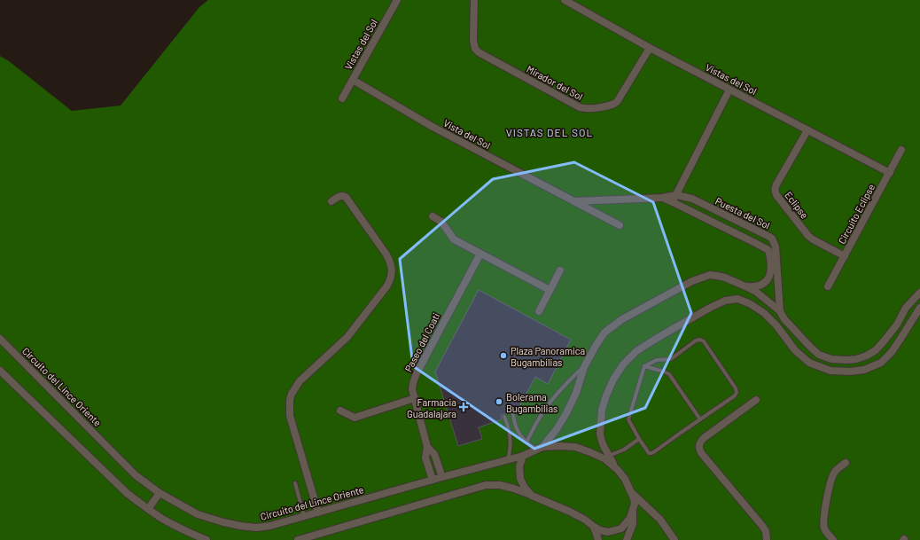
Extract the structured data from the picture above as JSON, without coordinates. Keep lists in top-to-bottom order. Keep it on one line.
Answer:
{"streets":{"street":["Vistas del Sol","Mirador del Sol","Vista del Sol","Eclipse","Puesta del Sol","Circuito Eclipse","Paseo del Coati","Circuito del Lince Oriente"]},"crossings":[["Vistas del Sol","Mirador del Sol"],["Vistas del Sol","Vista del Sol"],["Vistas del Sol","Eclipse"],["Vistas del Sol","Circuito Eclipse"],["Eclipse","Circuito Eclipse"],["Paseo del Coati","Circuito del Lince Oriente"]],"districts":["VISTAS DEL SOL"],"places":{"other":["Plaza Panoramica Bugambilias","Bolerama Bugambilias"],"health":["Farmacia Guadalajara"]}}
